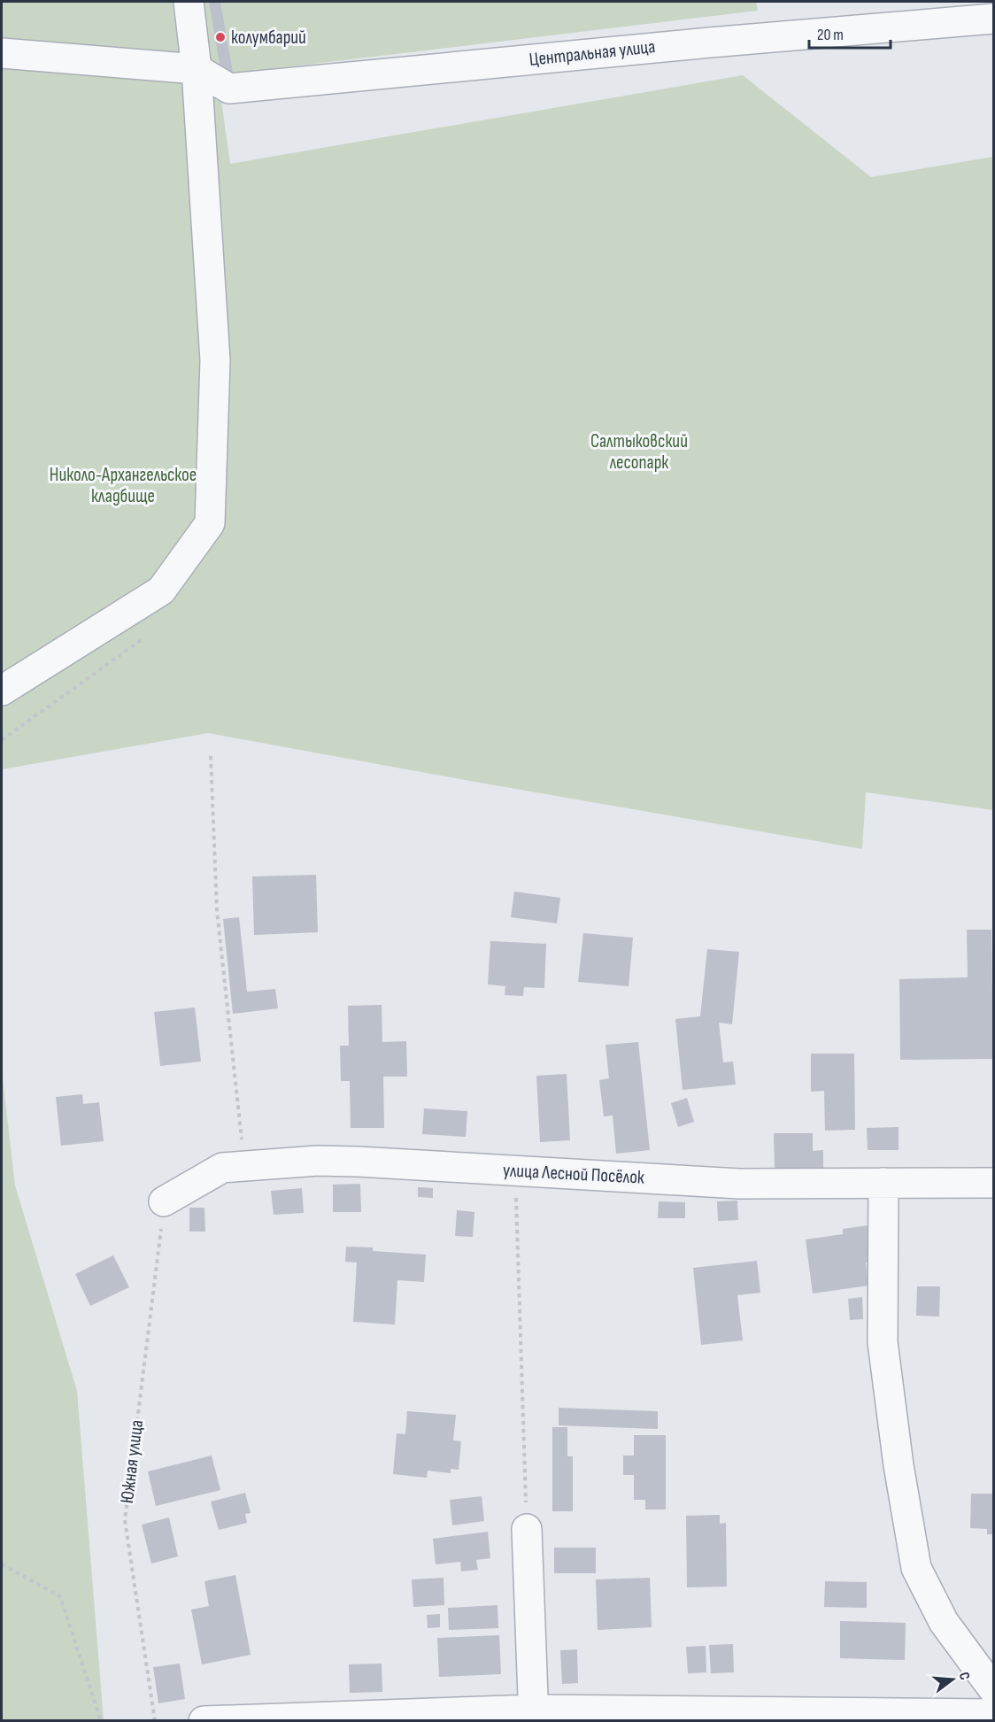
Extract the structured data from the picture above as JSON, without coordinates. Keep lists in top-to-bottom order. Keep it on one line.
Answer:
{"streets":{"street":["Центральная улица","улица Лесной Посёлок"],"path":["Южная улица"]},"crossings":[["улица Лесной Посёлок","Южная улица"]],"parks":["Салтыковский лесопарк","Николо-Архангельское кладбище"],"places":["колумбарий"],"scale_bar":"20 m","north":"right"}
